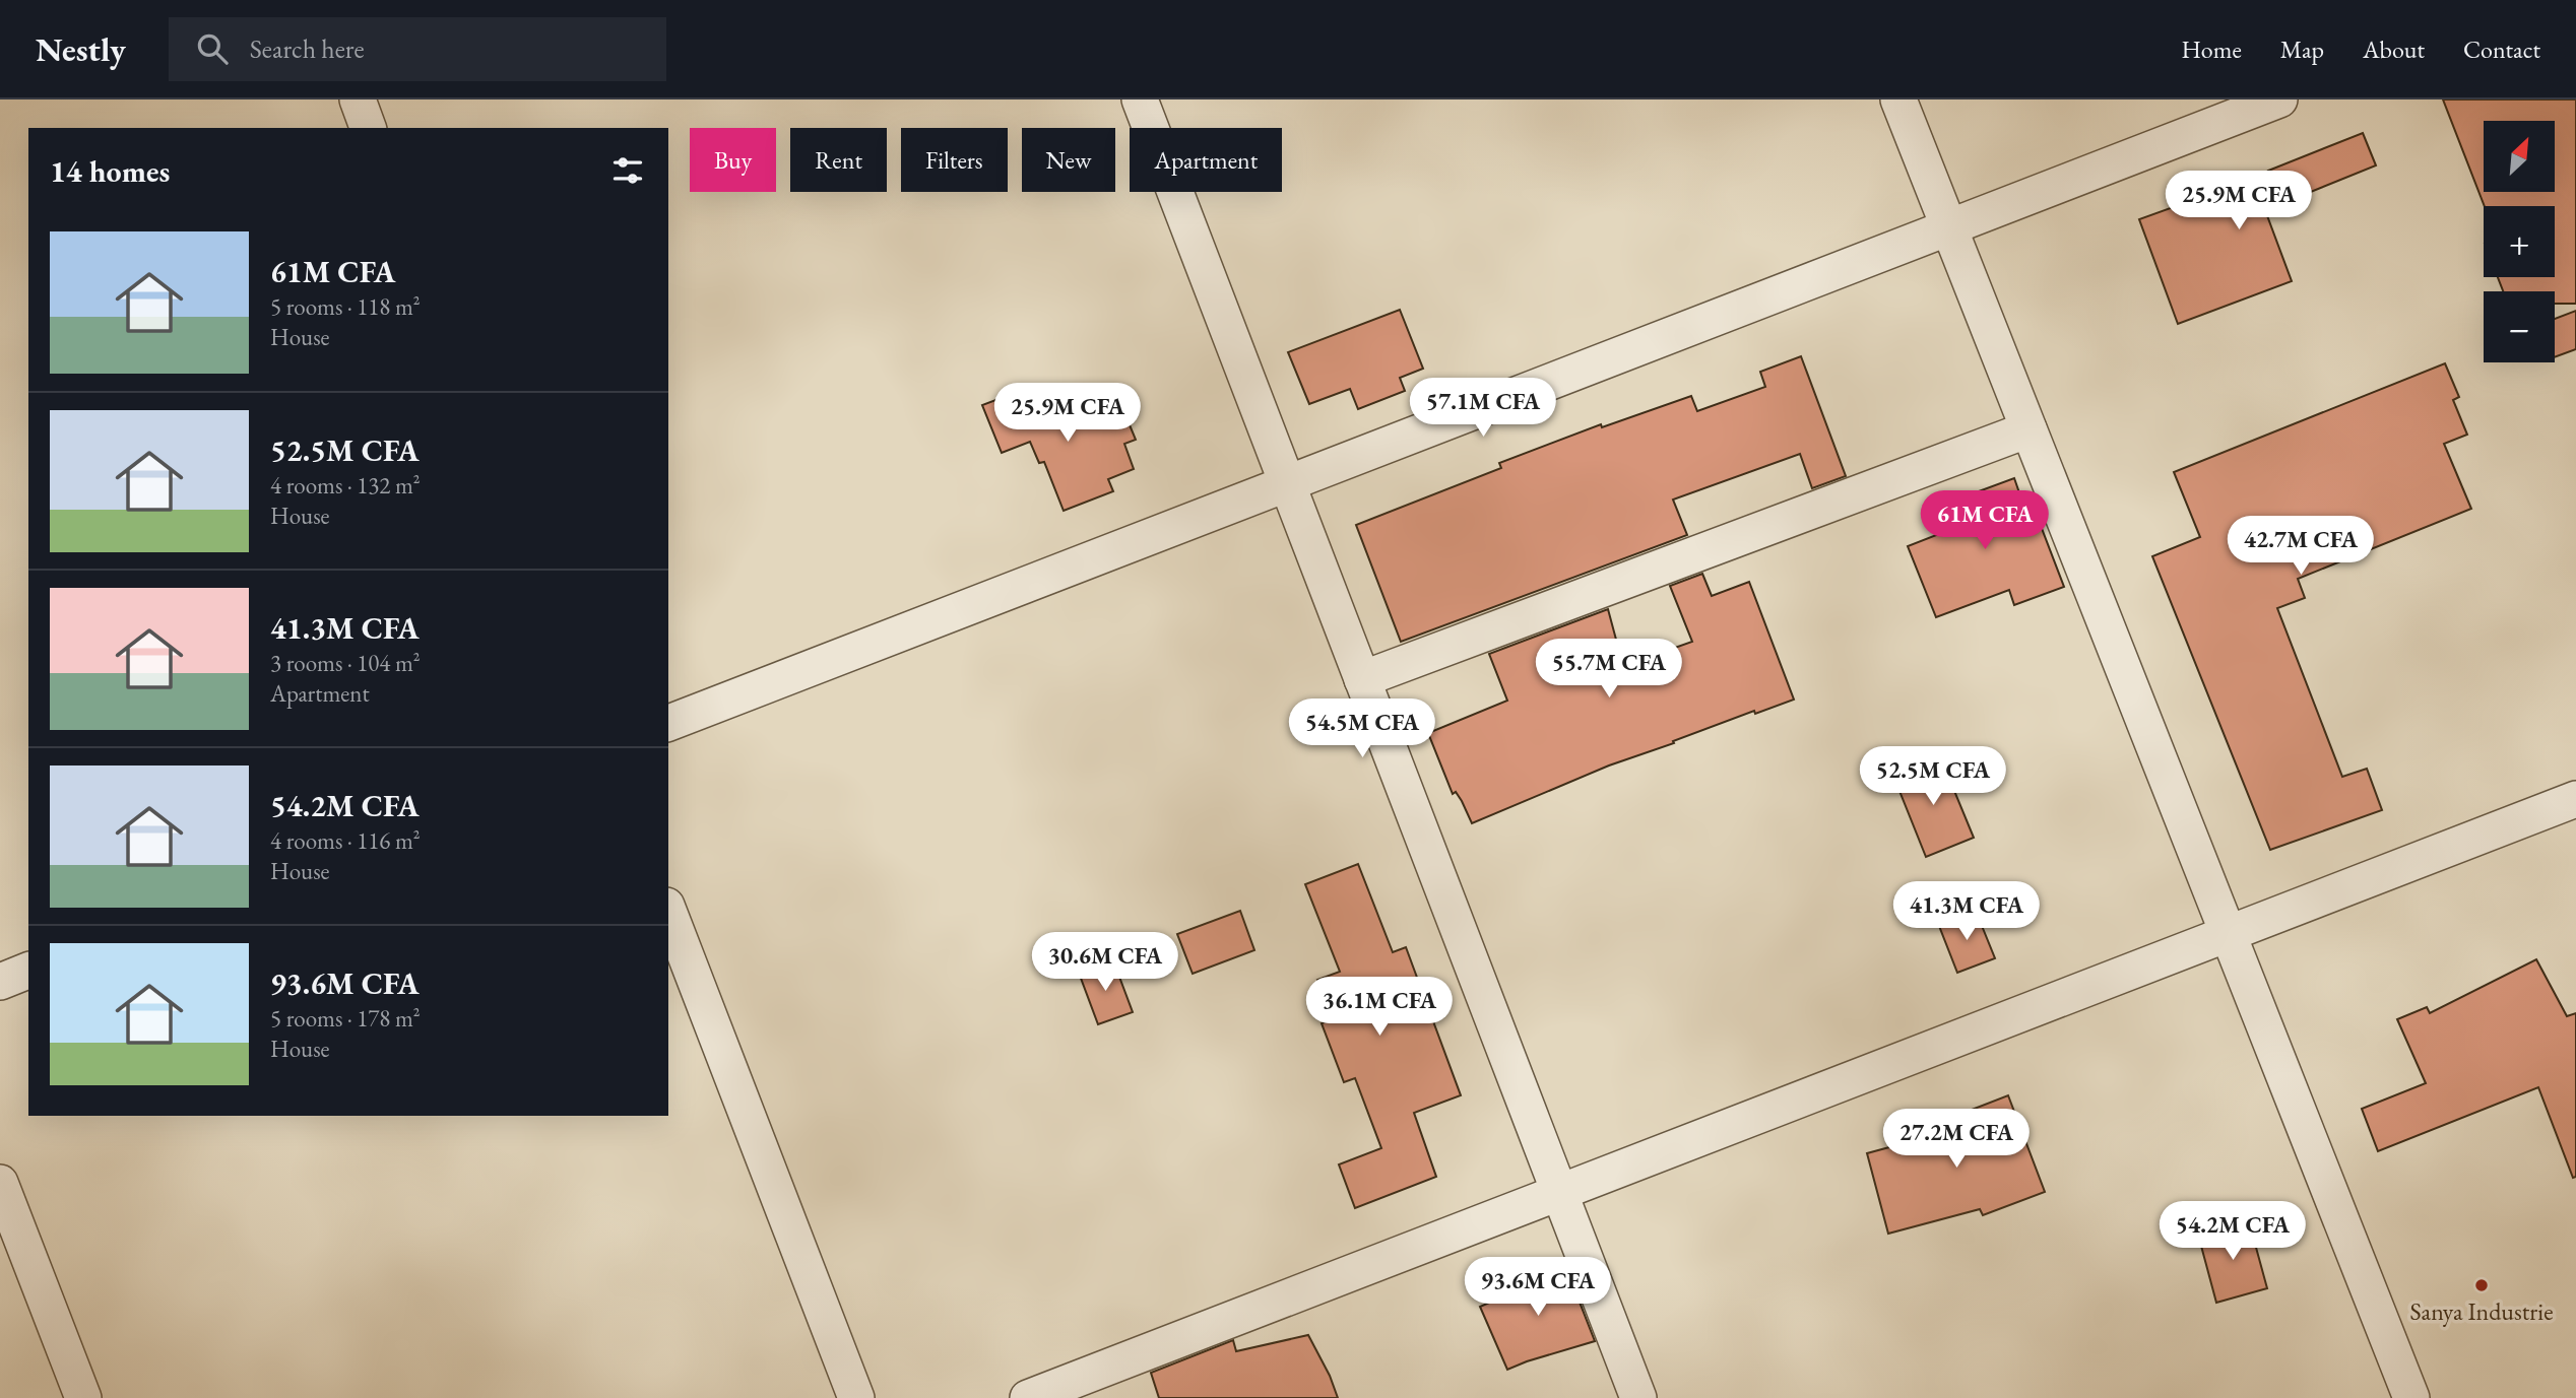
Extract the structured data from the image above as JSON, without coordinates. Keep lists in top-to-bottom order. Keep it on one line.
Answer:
{"places":["Sanya Industrie"],"north":"top right","page":{"header":"Nestly","search":"Search here","nav":["Home","Map","About","Contact"],"map_buttons":["+","−"],"chip":["Buy","Rent","Filters","New","Apartment"],"heading":"14 homes","price":["25.9M CFA","57.1M CFA","25.9M CFA","61M CFA","42.7M CFA","55.7M CFA","54.5M CFA","52.5M CFA","41.3M CFA","30.6M CFA","36.1M CFA","27.2M CFA","54.2M CFA","93.6M CFA"],"list":[{"name":"61M CFA","note":"5 rooms · 118 m² · House"},{"name":"52.5M CFA","note":"4 rooms · 132 m² · House"},{"name":"41.3M CFA","note":"3 rooms · 104 m² · Apartment"},{"name":"54.2M CFA","note":"4 rooms · 116 m² · House"},{"name":"93.6M CFA","note":"5 rooms · 178 m² · House"}]}}
